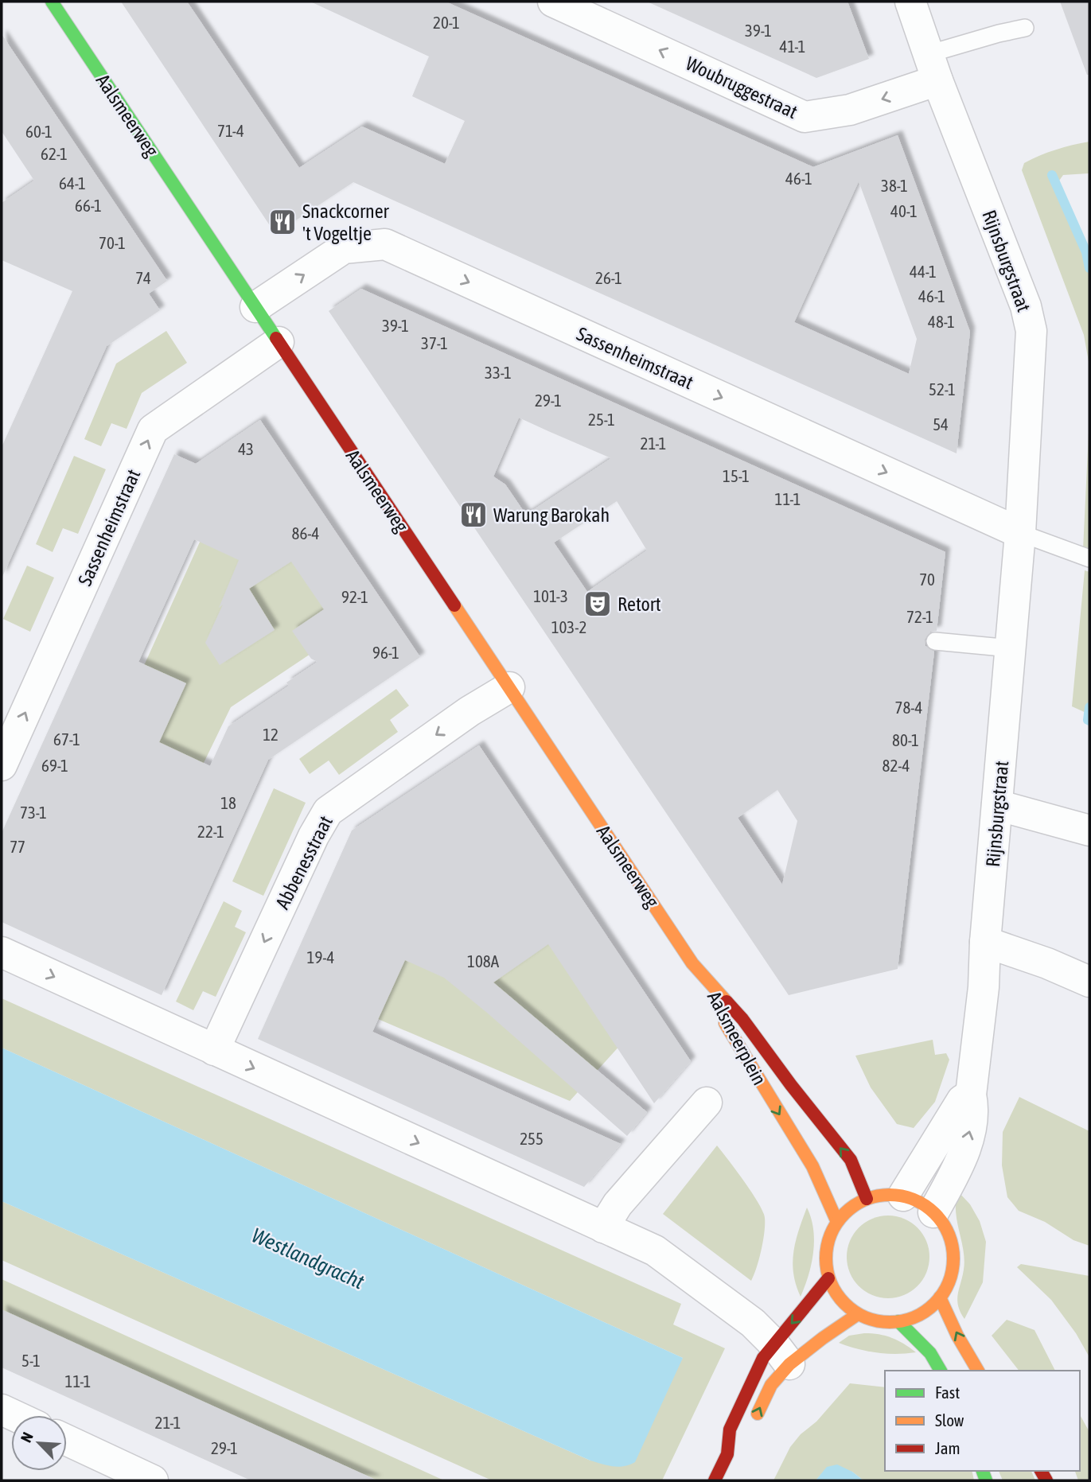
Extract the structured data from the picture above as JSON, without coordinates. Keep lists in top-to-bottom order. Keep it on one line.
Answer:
{"streets":{"main road":["Aalsmeerweg","Aalsmeerplein"],"street":["Woubruggestraat","Rijnsburgstraat","Sassenheimstraat","Abbenesstraat"]},"crossings":[["Woubruggestraat","Rijnsburgstraat"],["Aalsmeerweg","Sassenheimstraat"],["Aalsmeerweg","Abbenesstraat"],["Aalsmeerweg","Aalsmeerplein"],["Rijnsburgstraat","Sassenheimstraat"],["Rijnsburgstraat","Aalsmeerplein"]],"one_way":["Woubruggestraat","Abbenesstraat"],"water":["Westlandgracht"],"places":{"restaurant":["Snackcorner 't Vogeltje","Warung Barokah"],"theatre":["Retort"]},"house_numbers":["20-1","39-1","41-1","71-4","60-1","62-1","46-1","64-1","38-1","66-1","40-1","70-1","44-1","74","26-1","46-1","48-1","39-1","37-1","33-1","52-1","29-1","25-1","54","21-1","43","15-1","11-1","86-4","70","101-3","92-1","72-1","103-2","96-1","78-4","12","67-1","80-1","69-1","82-4","18","73-1","22-1","77","19-4","108A","255","5-1","11-1","21-1","29-1"],"legend":["Fast","Slow","Jam"],"north":"top left"}
